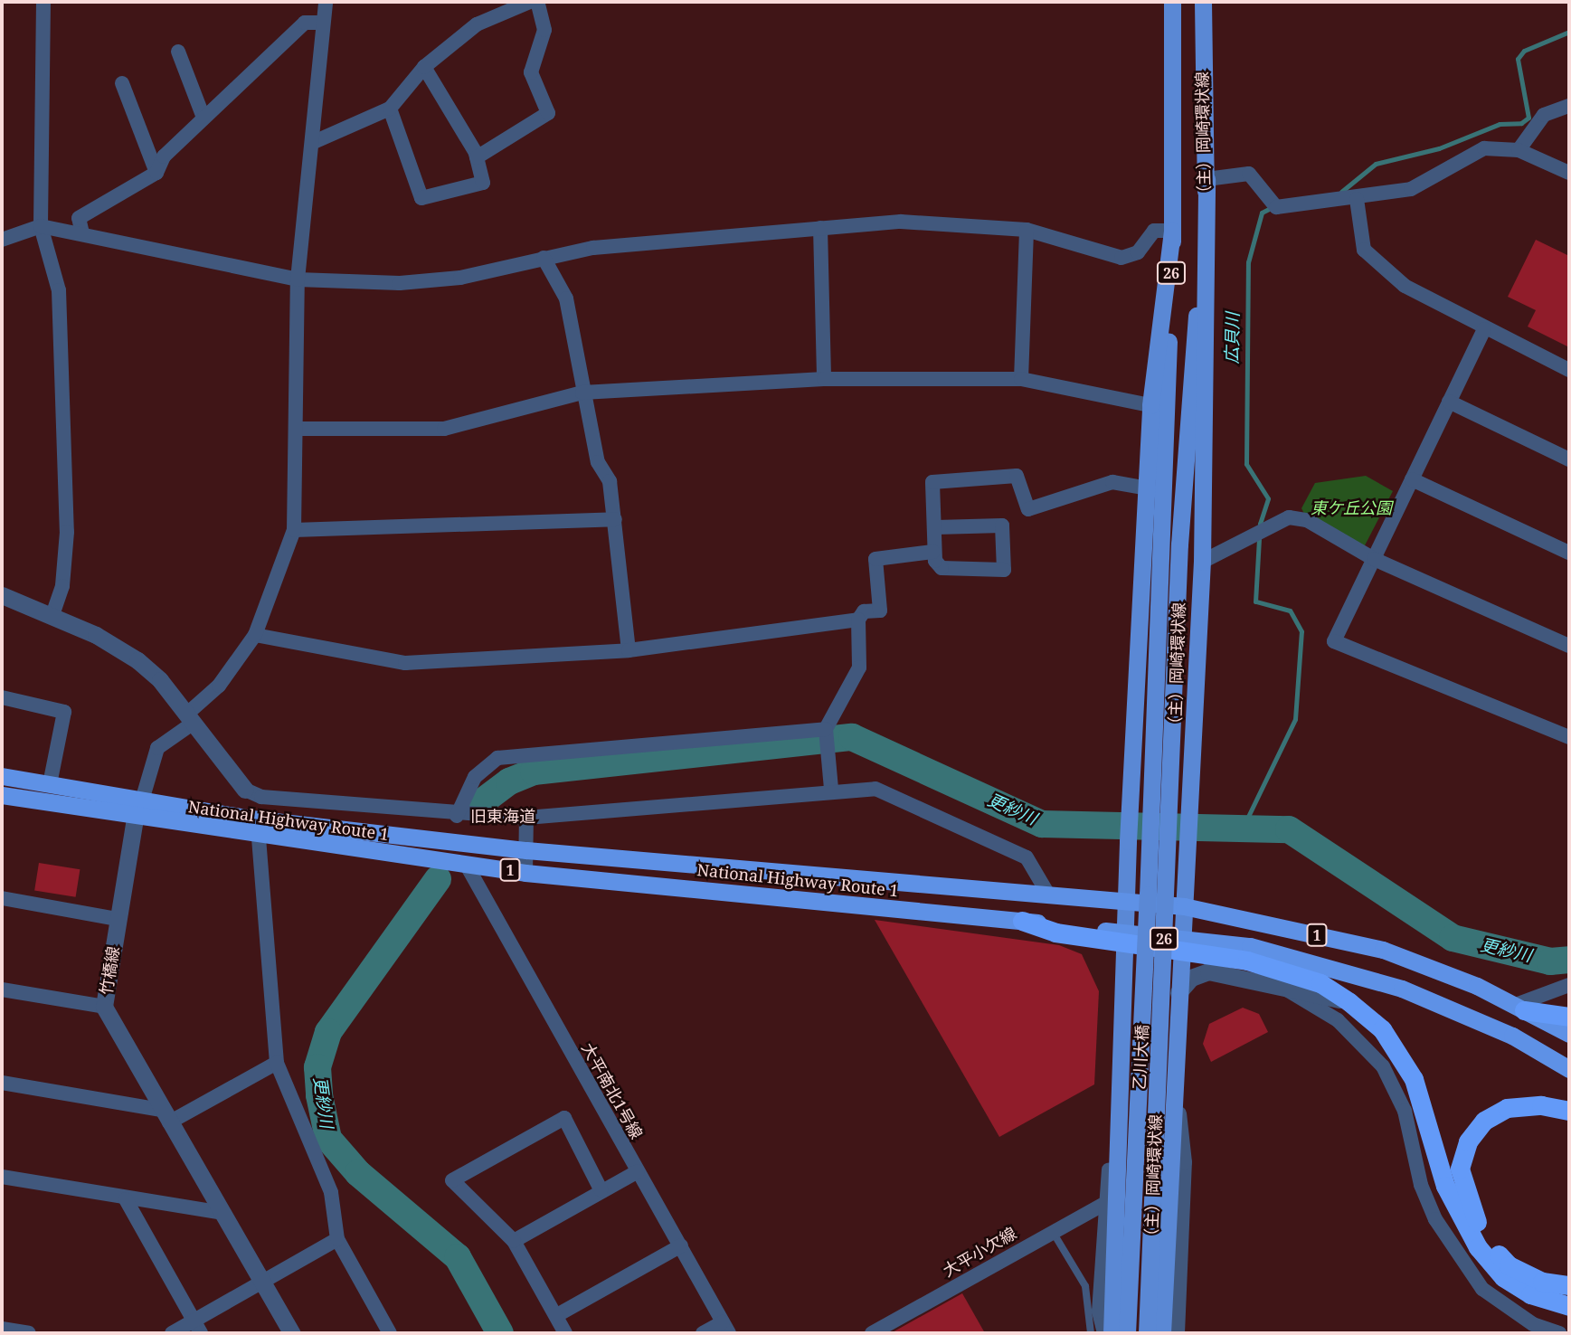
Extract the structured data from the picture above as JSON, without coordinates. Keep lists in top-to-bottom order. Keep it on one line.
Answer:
{"streets":{"highway":["National Highway Route 1","1"],"main road":["（主）岡崎環状線","26","乙川大橋"],"street":["旧東海道","竹橋線","大平南北1号線","大平小欠線"]},"crossings":[["（主）岡崎環状線","26"],["（主）岡崎環状線","乙川大橋"],["26","National Highway Route 1"],["26","1"],["旧東海道","National Highway Route 1"],["National Highway Route 1","竹橋線"],["National Highway Route 1","大平南北1号線"]],"water":["広貝川","更紗川"],"parks":["東ケ丘公園"]}
